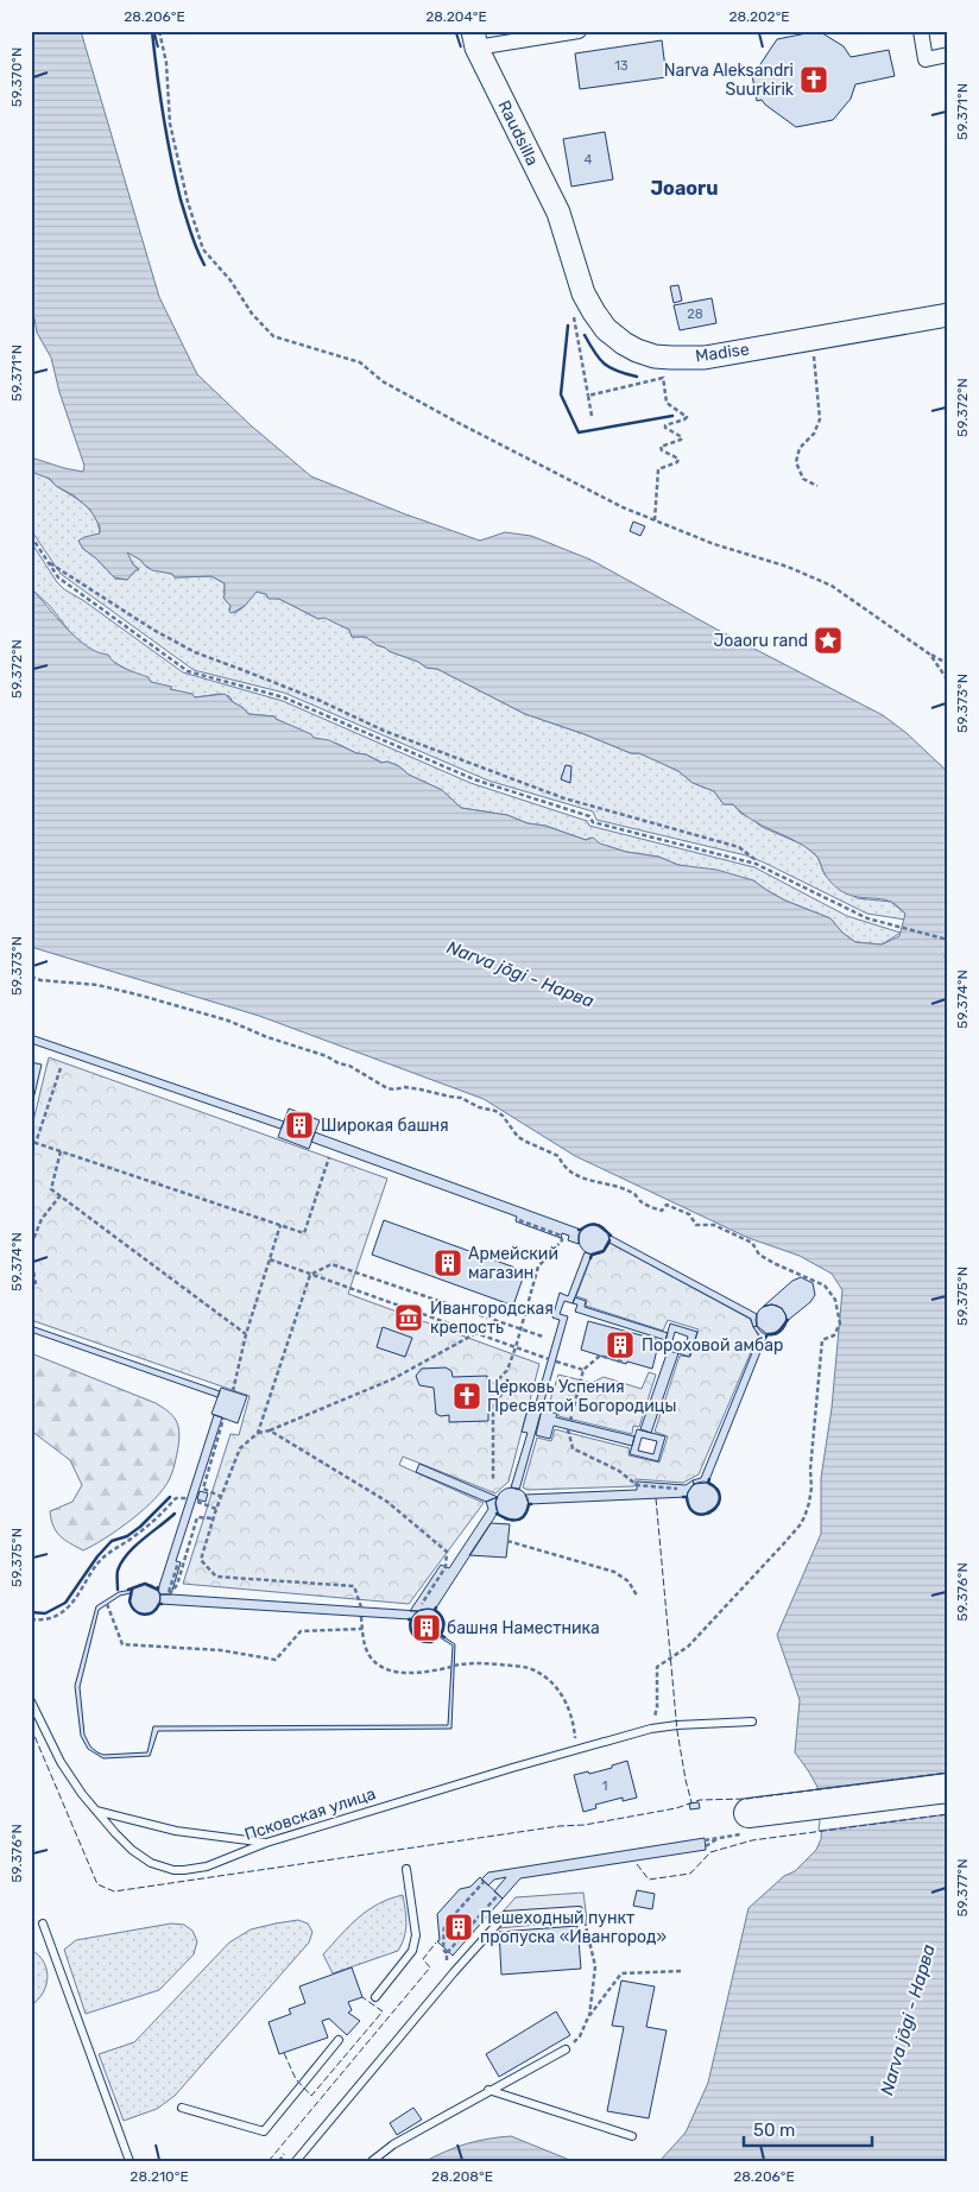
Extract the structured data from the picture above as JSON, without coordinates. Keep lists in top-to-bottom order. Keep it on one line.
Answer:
{"streets":{"street":["Raudsilla","Madise"],"lane":["Псковская улица"]},"crossings":[["Raudsilla","Madise"]],"districts":["Joaoru"],"water":["Narva jõgi - Нарва"],"places":{"church":["Narva Aleksandri Suurkirik","Церковь Успения Пресвятой Богородицы"],"place":["Joaoru rand"],"building":["Широкая башня","Армейский магазин","Пороховой амбар","башня Наместника","Пешеходный пункт пропуска «Ивангород»"],"museum":["Ивангородская крепость"]},"house_numbers":["13","4","28","1"],"scale_bar":"50 m","coordinates":["28.206°E","28.204°E","28.202°E","59.370°N","59.371°N","59.372°N","59.373°N","59.374°N","59.375°N","59.376°N","59.377°N","28.210°E","28.208°E"]}
